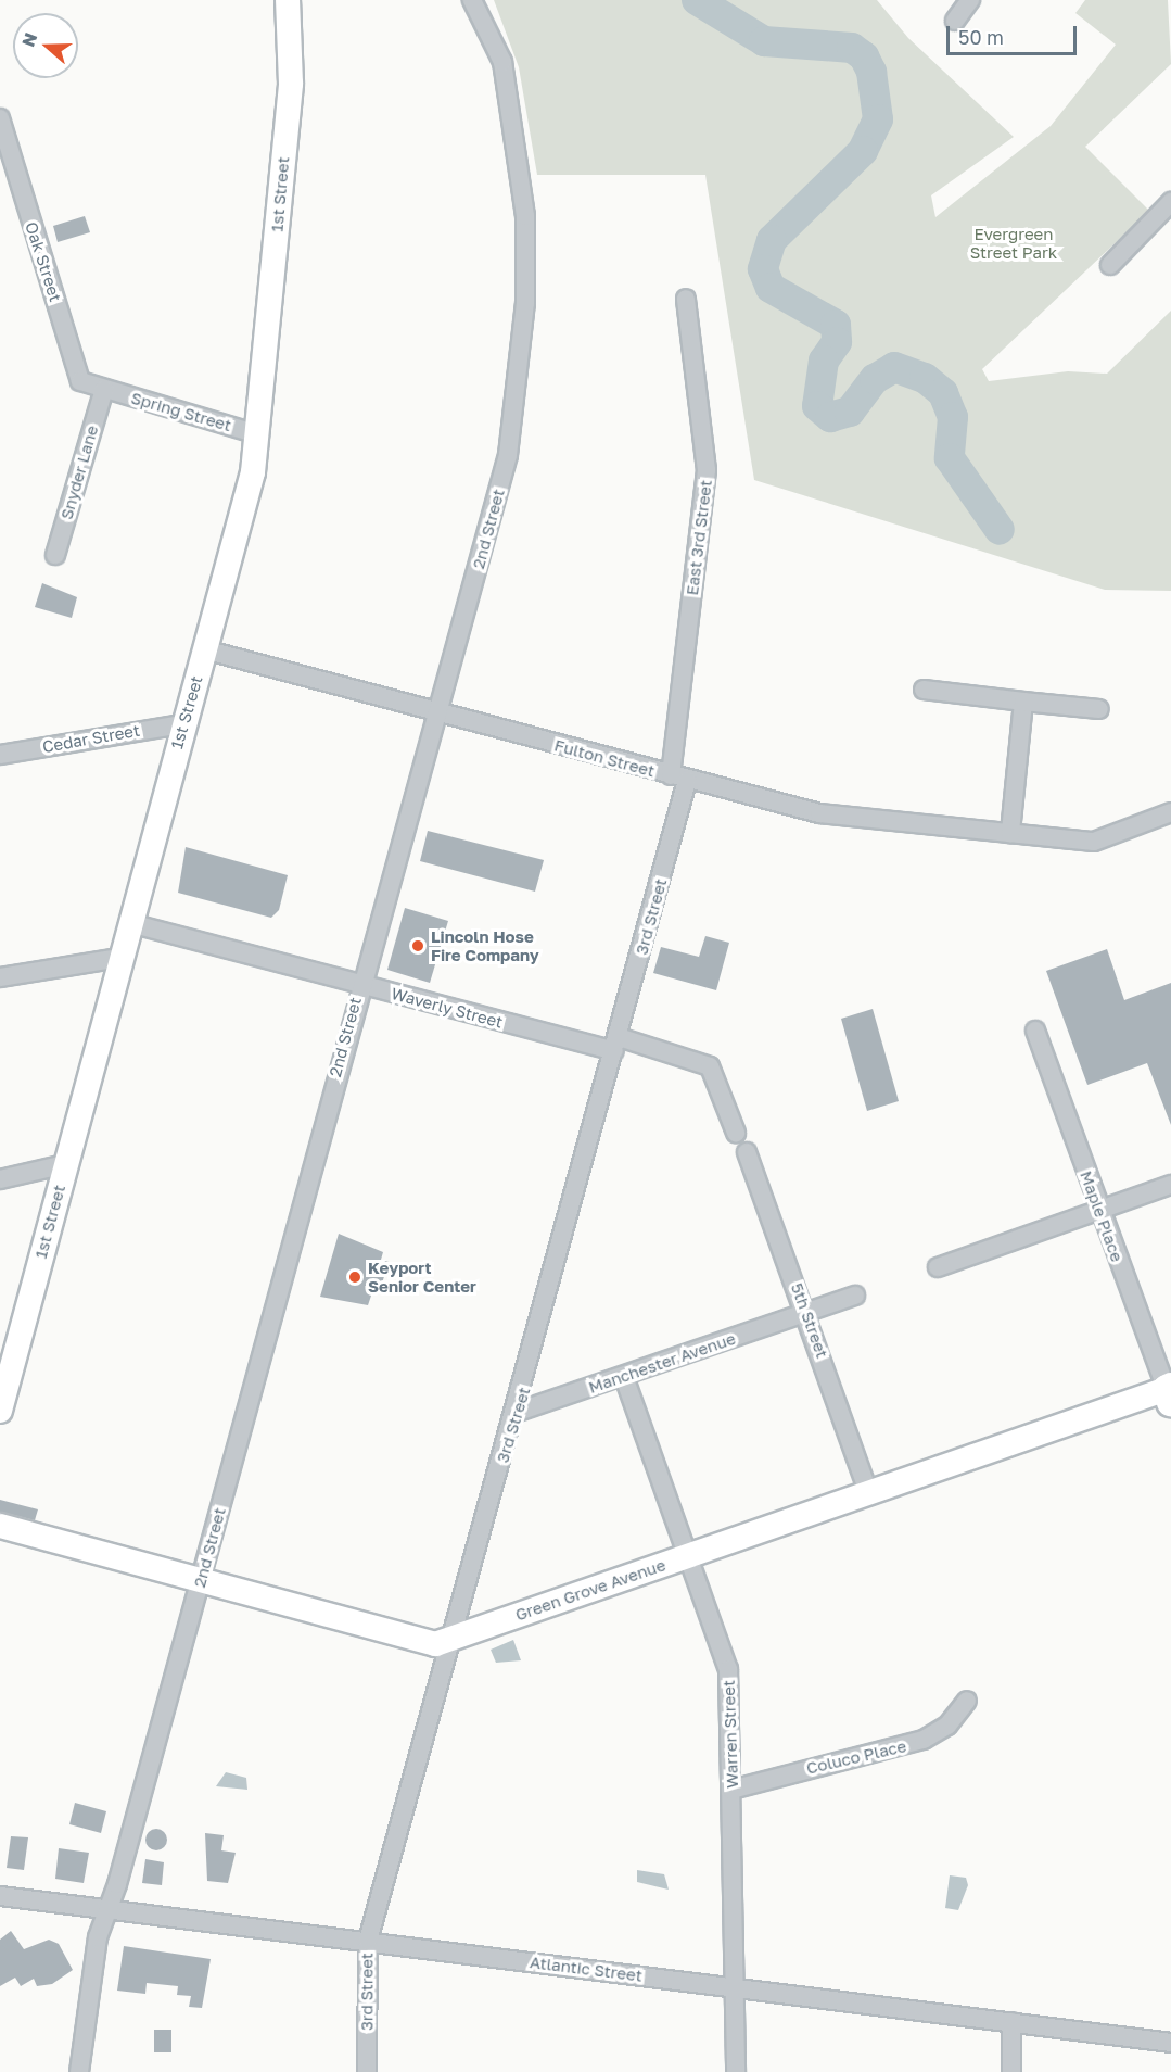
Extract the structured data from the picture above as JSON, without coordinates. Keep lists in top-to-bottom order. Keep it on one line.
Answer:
{"streets":{"main road":["1st Street","Green Grove Avenue"],"street":["Oak Street","Spring Street","Snyder Lane","2nd Street","East 3rd Street","Cedar Street","Fulton Street","3rd Street","Waverly Street","Maple Place","5th Street","Manchester Avenue","Warren Street","Coluco Place","Atlantic Street"]},"crossings":[["1st Street","Spring Street"],["1st Street","Cedar Street"],["1st Street","Fulton Street"],["1st Street","Waverly Street"],["Oak Street","Spring Street"],["Oak Street","Snyder Lane"],["Spring Street","Snyder Lane"],["2nd Street","Fulton Street"],["2nd Street","Waverly Street"],["2nd Street","Green Grove Avenue"],["2nd Street","Atlantic Street"],["East 3rd Street","Fulton Street"],["East 3rd Street","3rd Street"],["Fulton Street","3rd Street"],["3rd Street","Waverly Street"],["3rd Street","Manchester Avenue"],["3rd Street","Green Grove Avenue"],["3rd Street","Atlantic Street"],["Maple Place","Green Grove Avenue"],["5th Street","Manchester Avenue"],["5th Street","Green Grove Avenue"],["Manchester Avenue","Warren Street"],["Green Grove Avenue","Warren Street"],["Warren Street","Coluco Place"],["Warren Street","Atlantic Street"]],"parks":["Evergreen Street Park"],"places":["Lincoln Hose Fire Company","Keyport Senior Center"],"scale_bar":"50 m","north":"left"}
